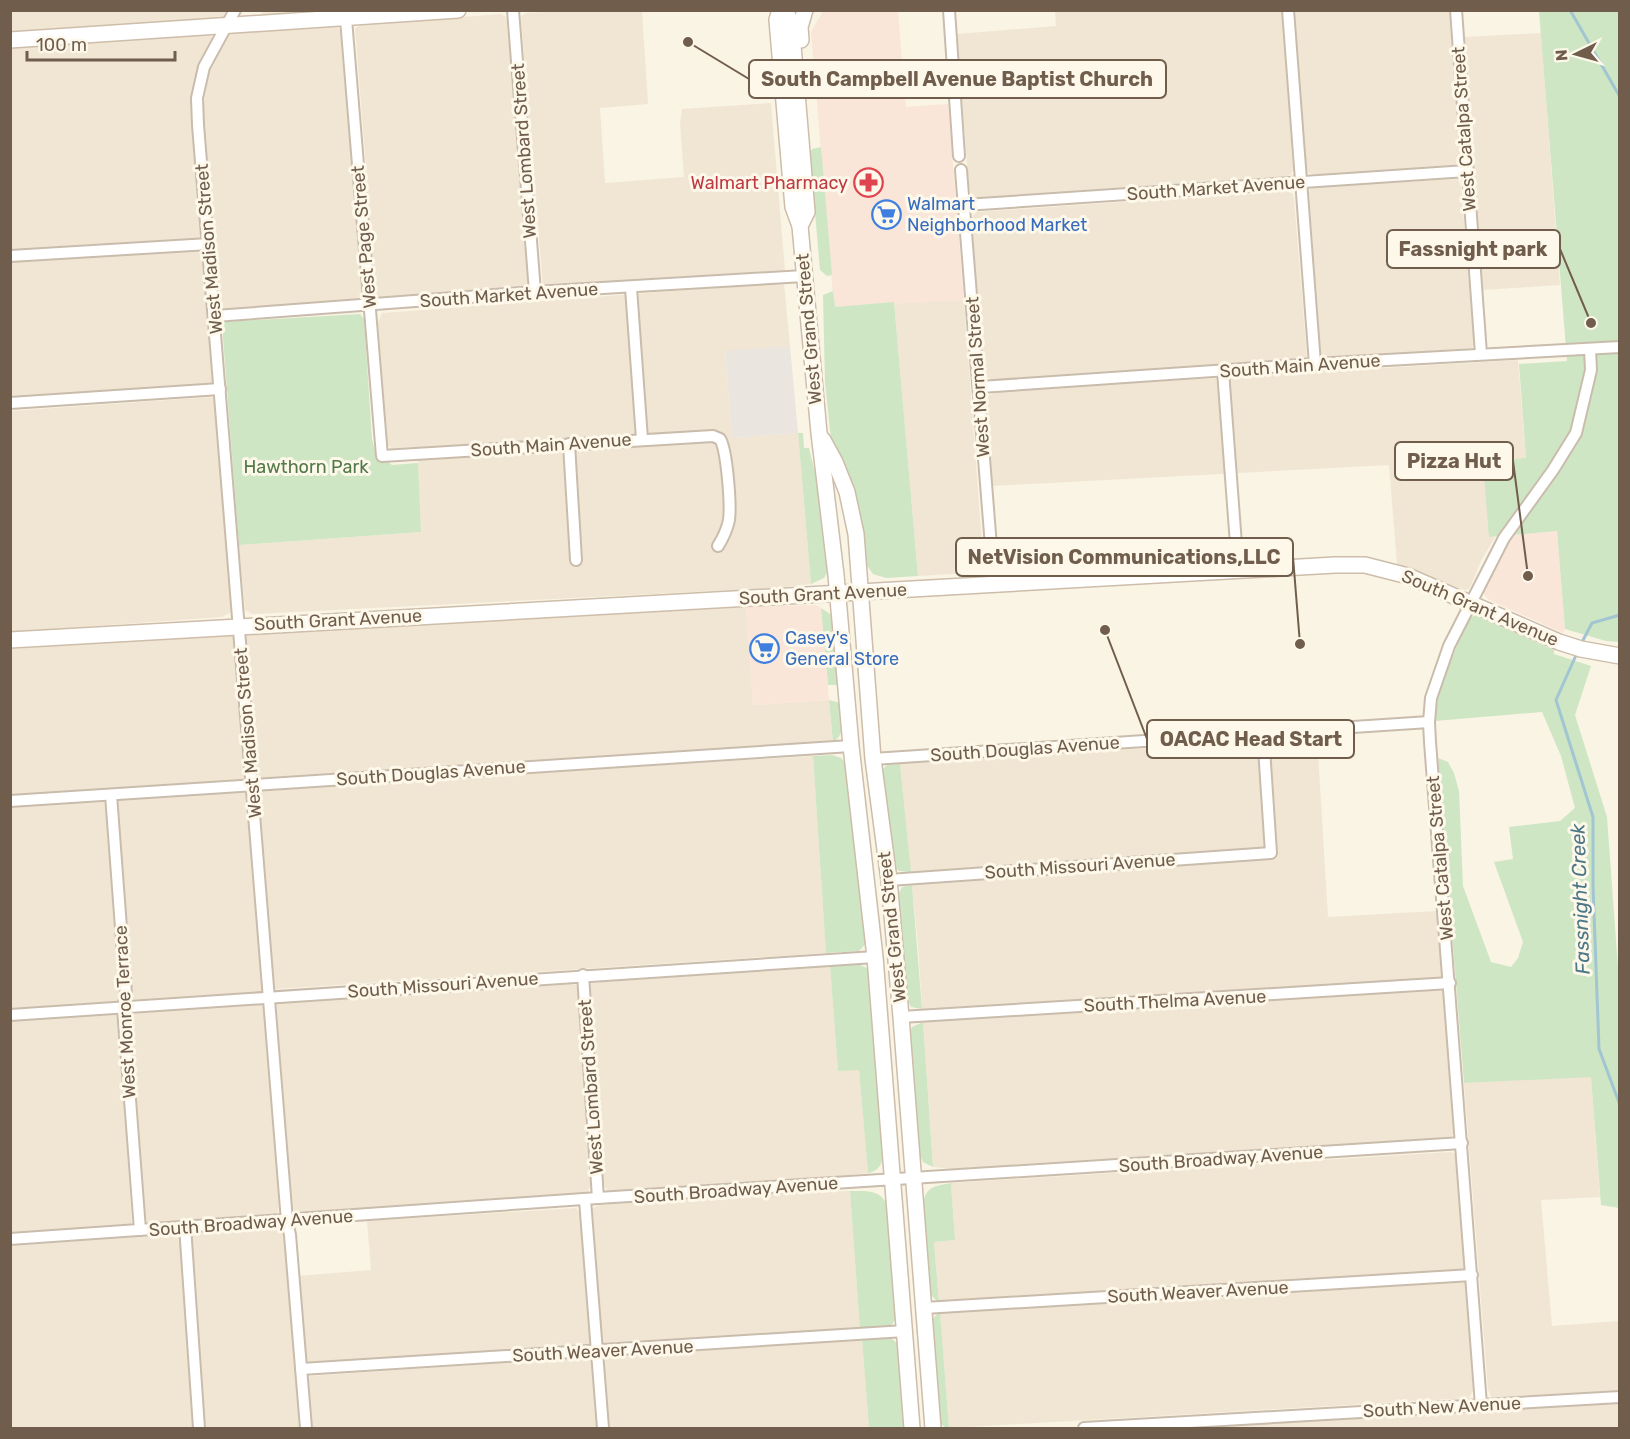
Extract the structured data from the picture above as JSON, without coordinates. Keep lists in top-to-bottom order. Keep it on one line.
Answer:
{"streets":{"main road":["West Grand Street","South Grant Avenue"],"street":["West Catalpa Street","West Lombard Street","South Market Avenue","West Page Street","West Madison Street","South Main Avenue","West Normal Street","South Douglas Avenue","South Missouri Avenue","South Thelma Avenue","West Monroe Terrace","South Broadway Avenue","South Weaver Avenue","South New Avenue"]},"crossings":[["West Catalpa Street","South Market Avenue"],["West Catalpa Street","South Main Avenue"],["West Catalpa Street","South Grant Avenue"],["West Catalpa Street","South Douglas Avenue"],["West Catalpa Street","South Thelma Avenue"],["West Catalpa Street","South Broadway Avenue"],["West Catalpa Street","South Weaver Avenue"],["West Catalpa Street","South New Avenue"],["West Lombard Street","South Market Avenue"],["West Lombard Street","South Missouri Avenue"],["West Lombard Street","South Broadway Avenue"],["West Lombard Street","South Weaver Avenue"],["South Market Avenue","West Page Street"],["South Market Avenue","West Madison Street"],["South Market Avenue","West Grand Street"],["South Market Avenue","West Normal Street"],["West Page Street","South Main Avenue"],["West Madison Street","South Grant Avenue"],["West Madison Street","South Douglas Avenue"],["West Madison Street","South Missouri Avenue"],["West Madison Street","South Broadway Avenue"],["West Madison Street","South Weaver Avenue"],["West Grand Street","South Grant Avenue"],["West Grand Street","South Douglas Avenue"],["West Grand Street","South Missouri Avenue"],["West Grand Street","South Thelma Avenue"],["West Grand Street","South Broadway Avenue"],["West Grand Street","South Weaver Avenue"],["South Main Avenue","West Normal Street"],["West Normal Street","South Grant Avenue"],["South Douglas Avenue","South Missouri Avenue"],["South Douglas Avenue","West Monroe Terrace"],["South Missouri Avenue","West Monroe Terrace"],["West Monroe Terrace","South Broadway Avenue"]],"water":["Fassnight Creek"],"parks":["Hawthorn Park"],"places":{"other":["South Campbell Avenue Baptist Church","Fassnight park","Pizza Hut","OACAC Head Start","NetVision Communications,LLC"],"pharmacy":["Walmart Pharmacy"],"supermarket":["Walmart Neighborhood Market","Casey's General Store"]},"scale_bar":"100 m","north":"left"}
